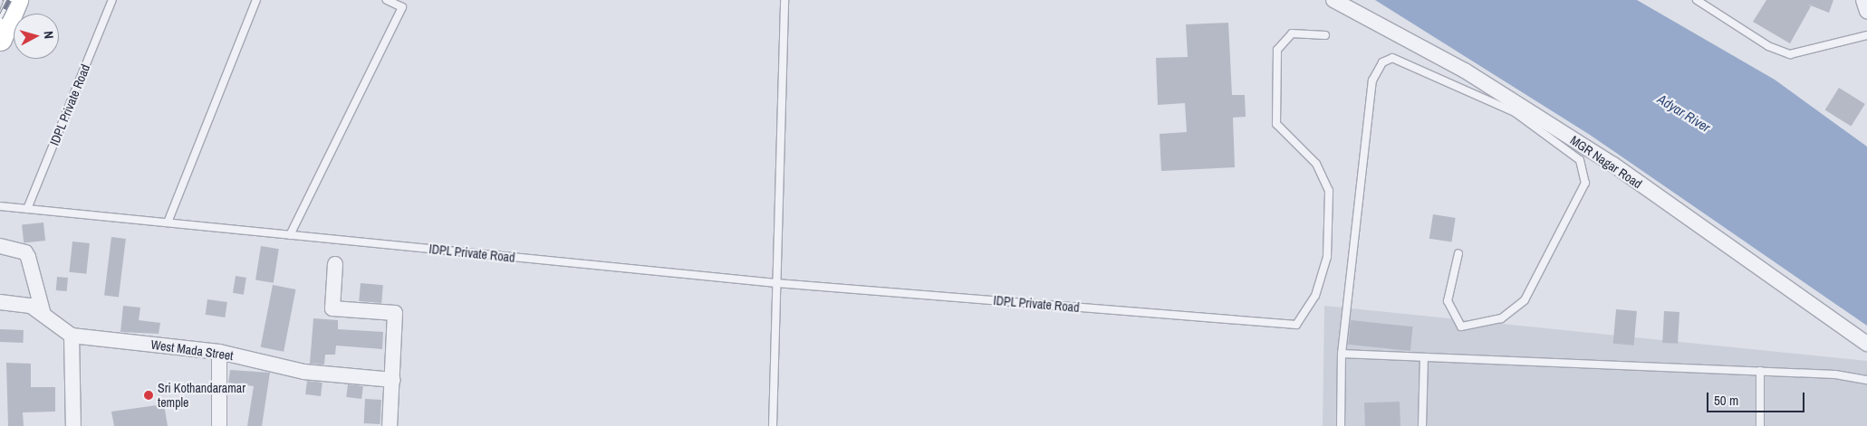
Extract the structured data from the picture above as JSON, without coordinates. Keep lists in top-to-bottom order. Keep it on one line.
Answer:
{"streets":{"street":["MGR Nagar Road","West Mada Street"],"lane":["IDPL Private Road"]},"water":["Adyar River"],"places":["Sri Kothandaramar temple"],"scale_bar":"50 m","north":"right"}
